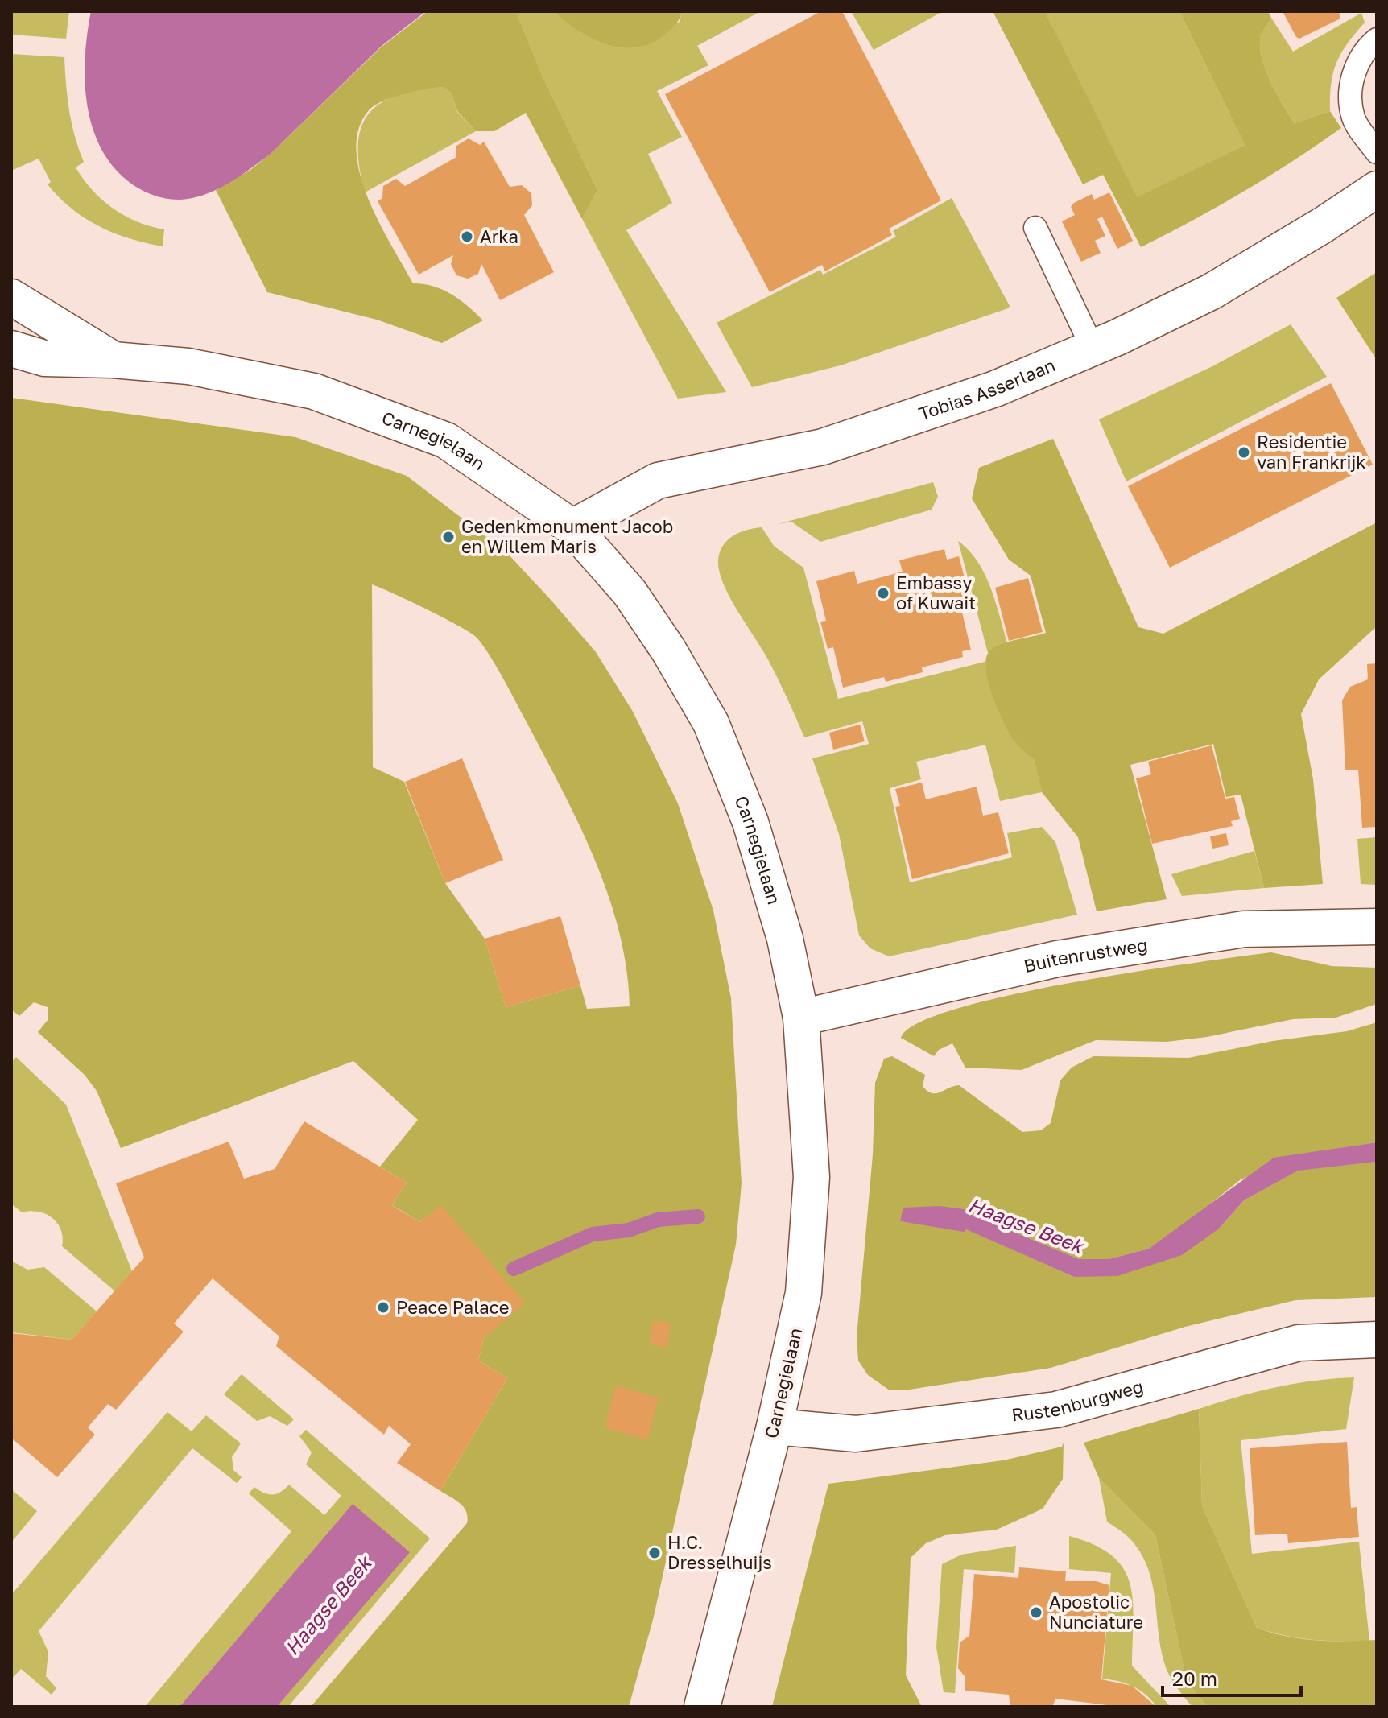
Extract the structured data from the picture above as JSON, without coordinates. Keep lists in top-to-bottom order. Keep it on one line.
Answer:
{"streets":{"street":["Tobias Asserlaan","Carnegielaan","Buitenrustweg","Rustenburgweg"]},"crossings":[["Tobias Asserlaan","Carnegielaan"],["Carnegielaan","Buitenrustweg"],["Carnegielaan","Rustenburgweg"]],"water":["Haagse Beek"],"places":["Arka","Residentie van Frankrijk","Gedenkmonument Jacob en Willem Maris","Embassy of Kuwait","Peace Palace","H.C. Dresselhuijs","Apostolic Nunciature"],"scale_bar":"20 m"}
